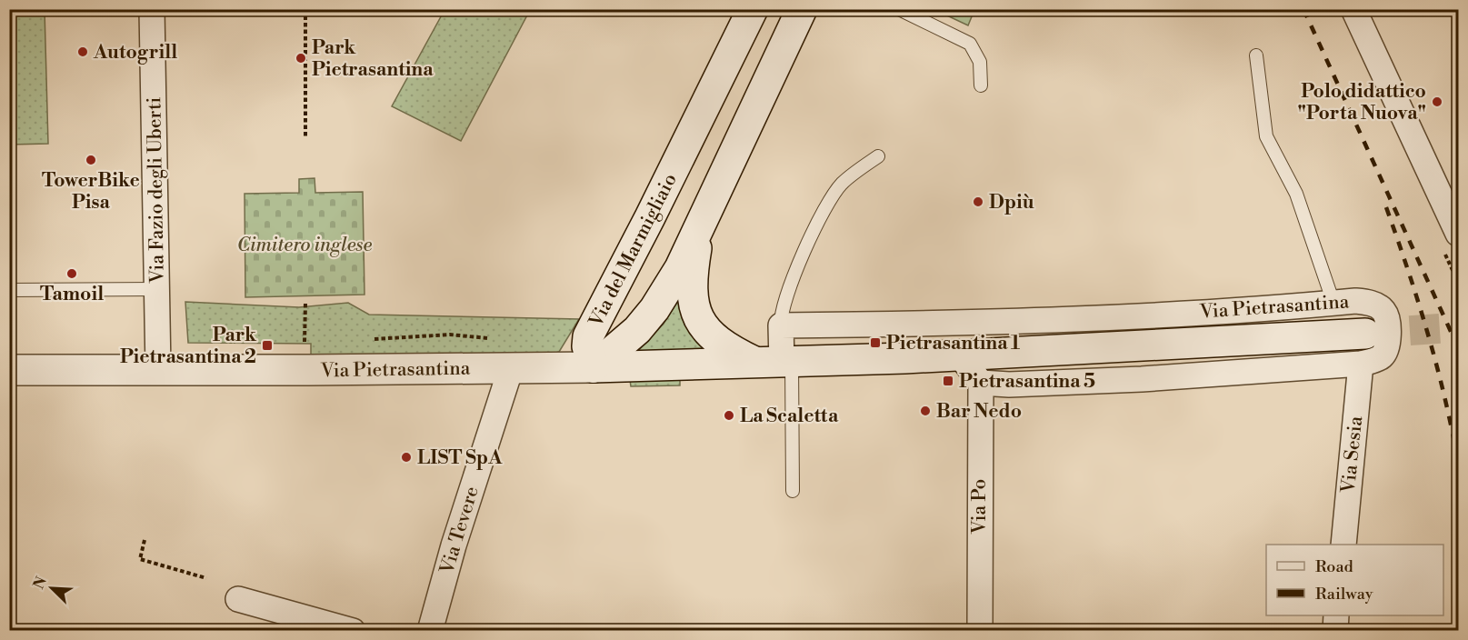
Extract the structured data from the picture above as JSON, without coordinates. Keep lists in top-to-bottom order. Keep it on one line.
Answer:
{"streets":{"main road":["Via del Marmigliaio","Via Pietrasantina"],"street":["Via Fazio degli Uberti","Via Sesia","Via Po","Via Tevere"]},"crossings":[["Via Fazio degli Uberti","Via Pietrasantina"],["Via del Marmigliaio","Via Pietrasantina"],["Via Pietrasantina","Via Sesia"],["Via Pietrasantina","Via Po"],["Via Pietrasantina","Via Tevere"]],"parks":["Cimitero inglese"],"places":{"other":["Autogrill","Park Pietrasantina","Polo didattico \"Porta Nuova\"","TowerBike Pisa","Dpiù","Tamoil","Bar Nedo","La Scaletta","LIST SpA"],"transit":["Pietrasantina 1","Park Pietrasantina 2","Pietrasantina 5"]},"legend":["Road","Railway"],"north":"top left"}
